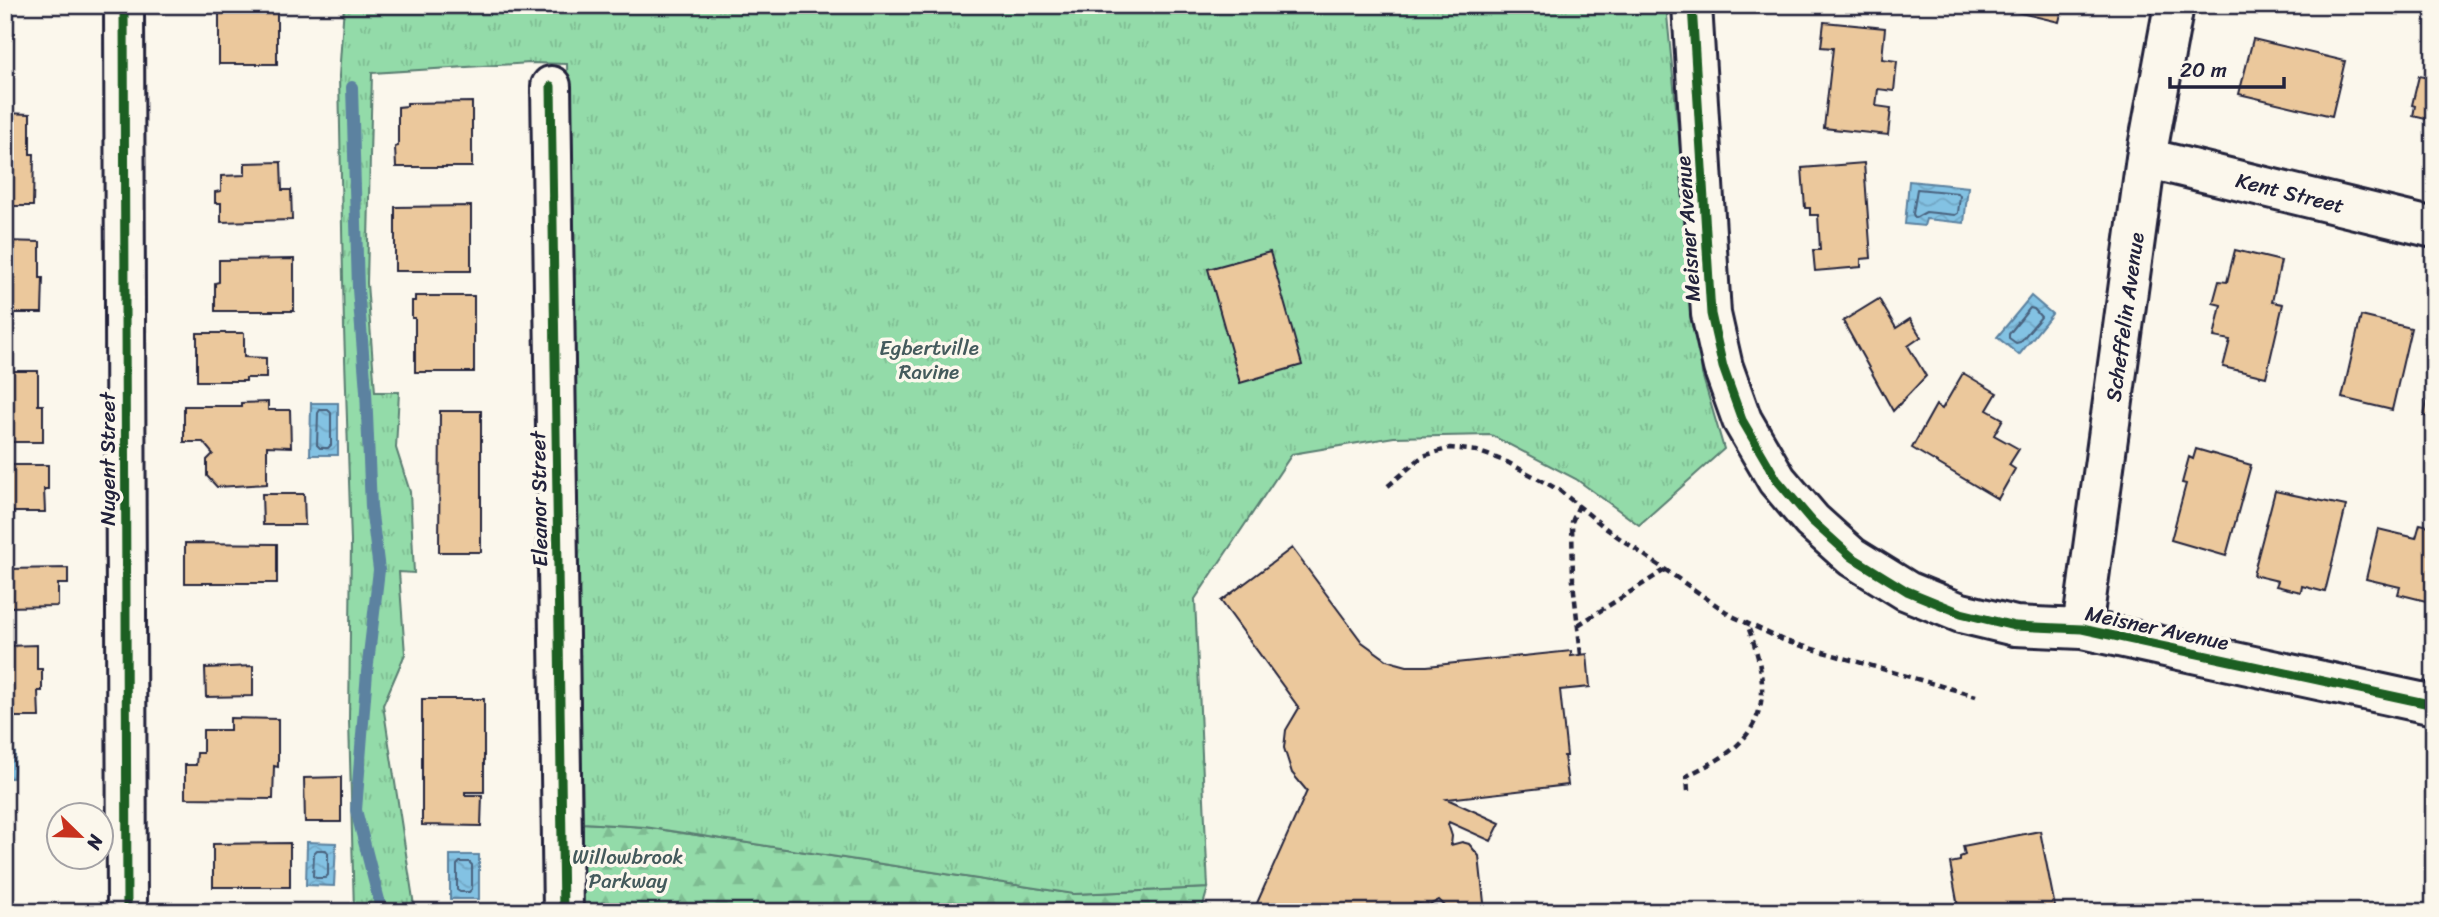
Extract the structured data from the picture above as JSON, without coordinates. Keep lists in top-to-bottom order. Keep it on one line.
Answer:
{"streets":{"street":["Kent Street","Meisner Avenue","Scheffelin Avenue","Nugent Street","Eleanor Street"]},"crossings":[["Kent Street","Scheffelin Avenue"],["Meisner Avenue","Scheffelin Avenue"]],"parks":["Egbertville Ravine","Willowbrook Parkway"],"scale_bar":"20 m","north":"bottom right"}
